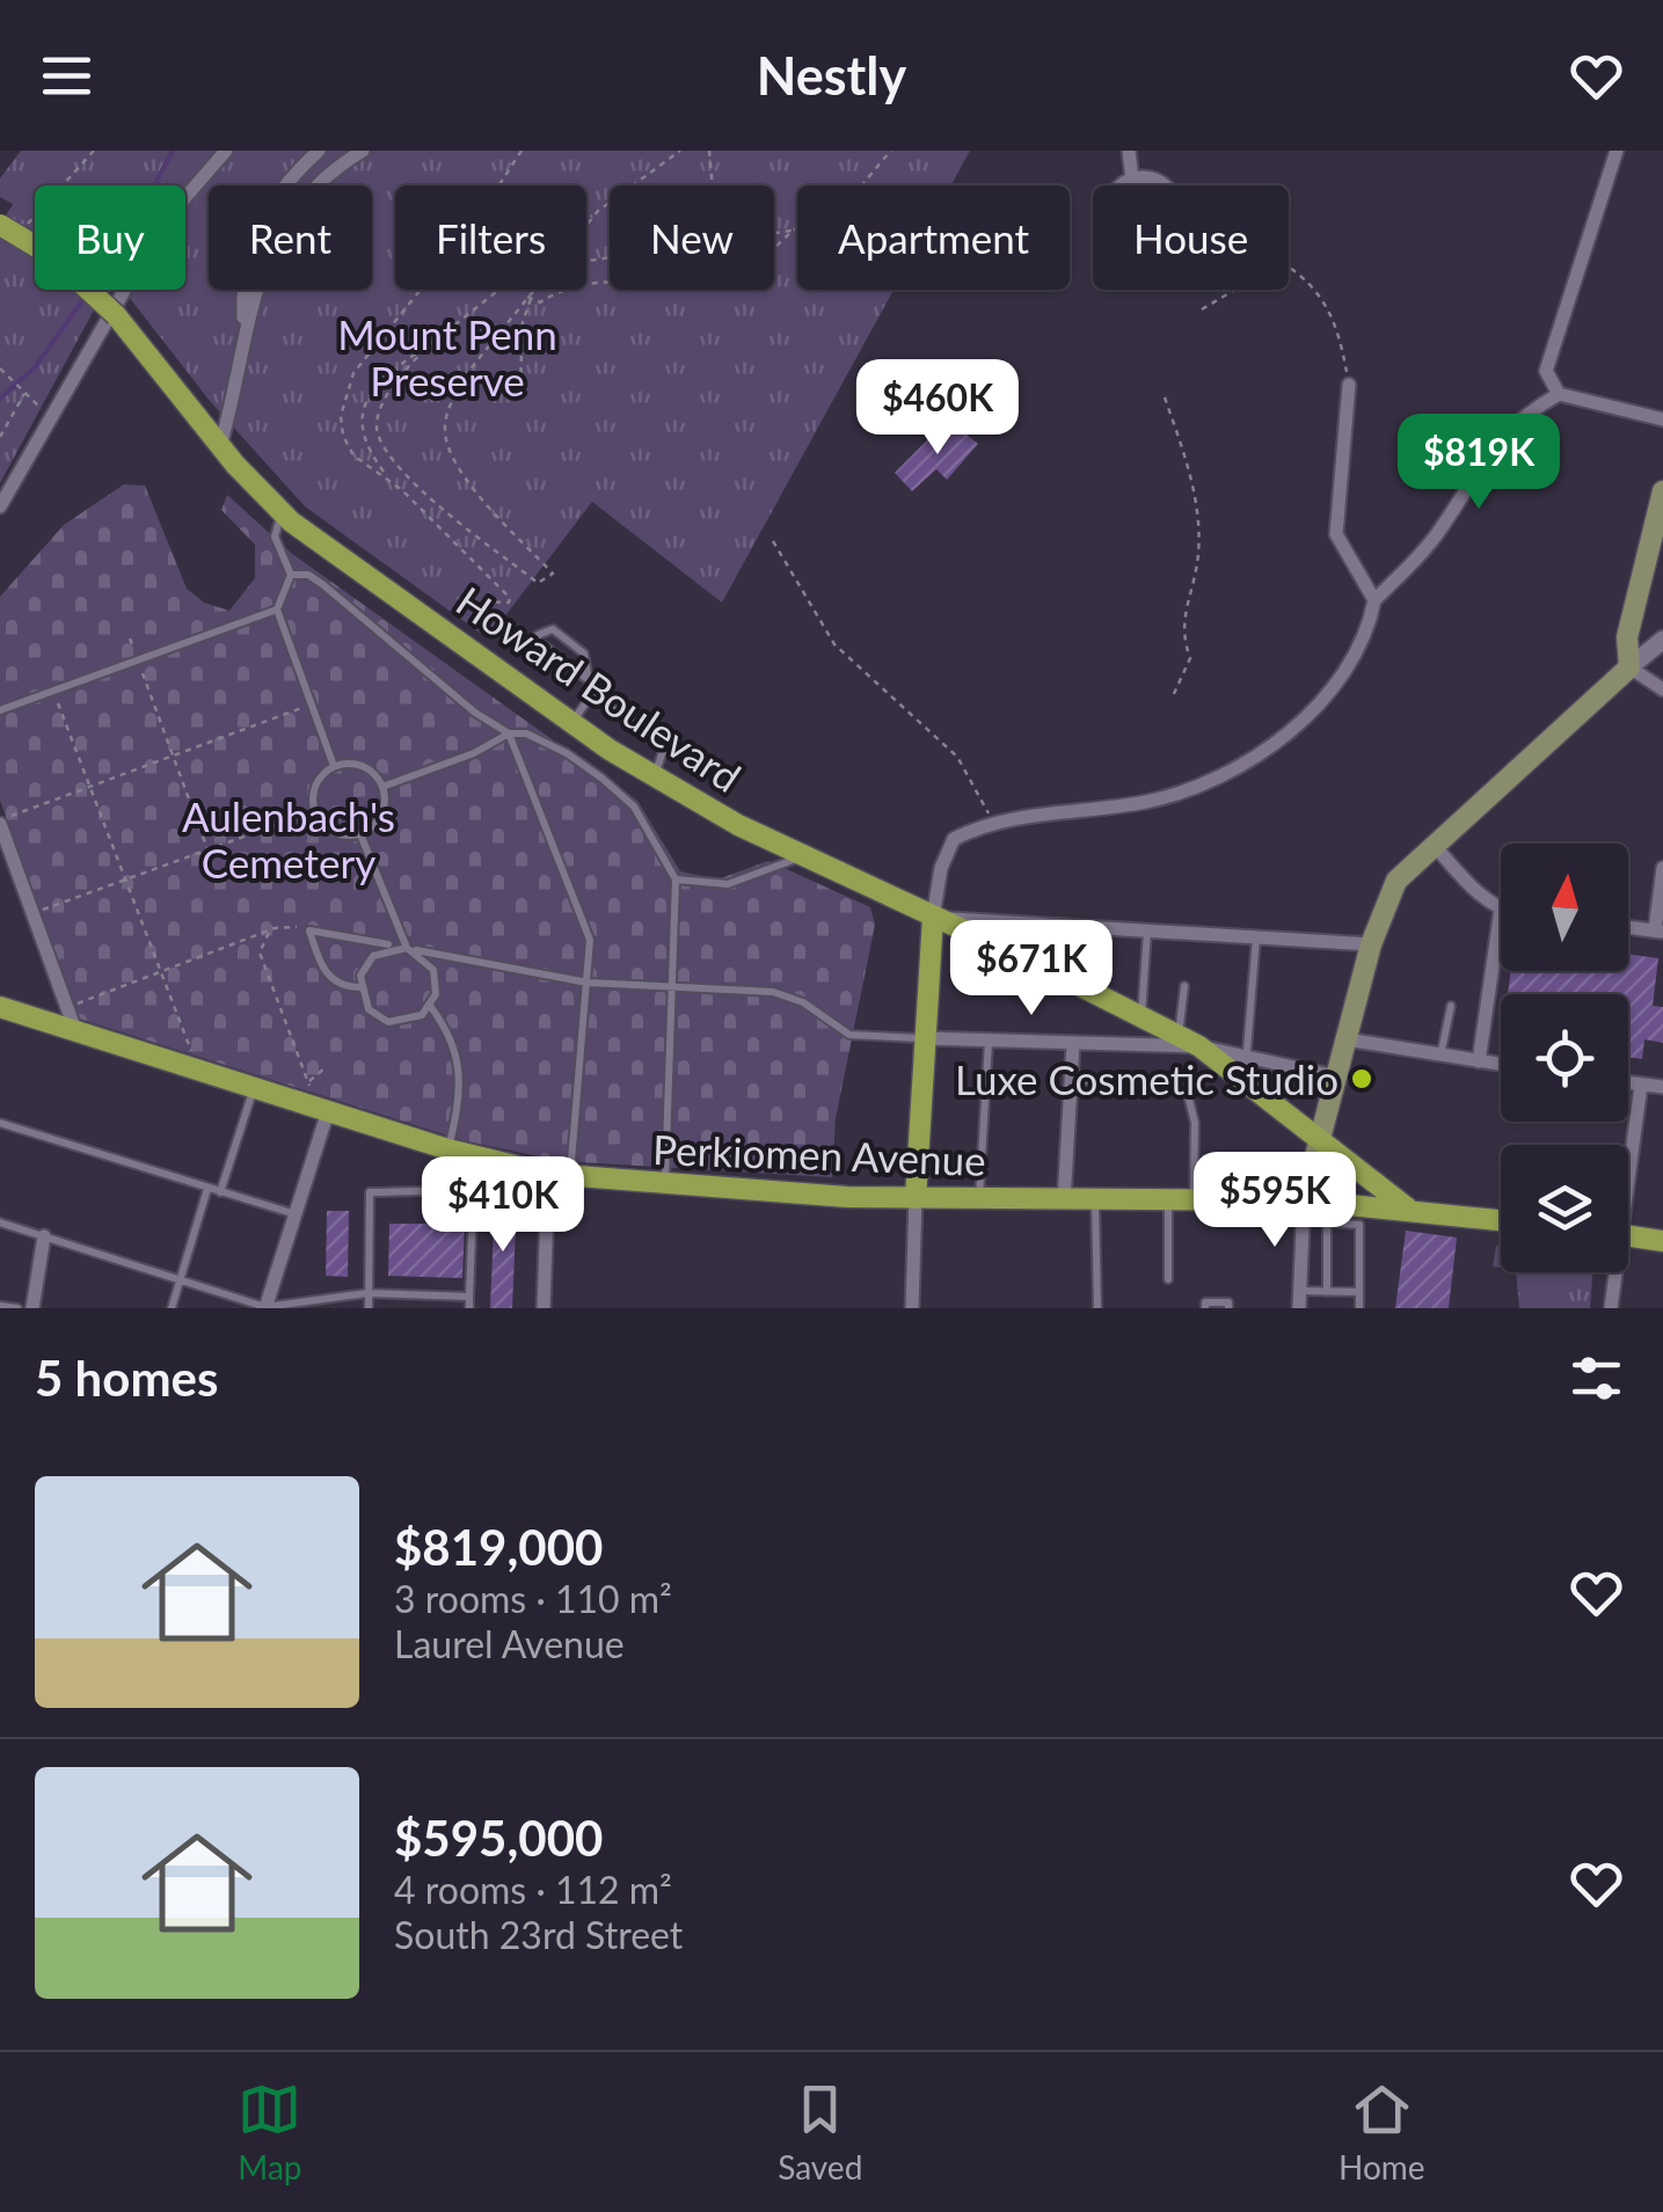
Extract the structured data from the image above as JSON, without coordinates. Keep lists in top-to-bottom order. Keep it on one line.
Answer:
{"streets":{"main road":["Howard Boulevard","Perkiomen Avenue"]},"crossings":[["Howard Boulevard","Perkiomen Avenue"]],"parks":["Mount Penn Preserve","Aulenbach's Cemetery"],"places":["Luxe Cosmetic Studio"],"north":"top","page":{"header":"Nestly","chip":["Buy","Rent","Filters","New","Apartment","House"],"price":["$460K","$819K","$671K","$595K","$410K"],"heading":"5 homes","list":[{"name":"$819,000","note":"3 rooms · 110 m² · Laurel Avenue"},{"name":"$595,000","note":"4 rooms · 112 m² · South 23rd Street"}],"tabs":["Map","Saved","Home"]}}
